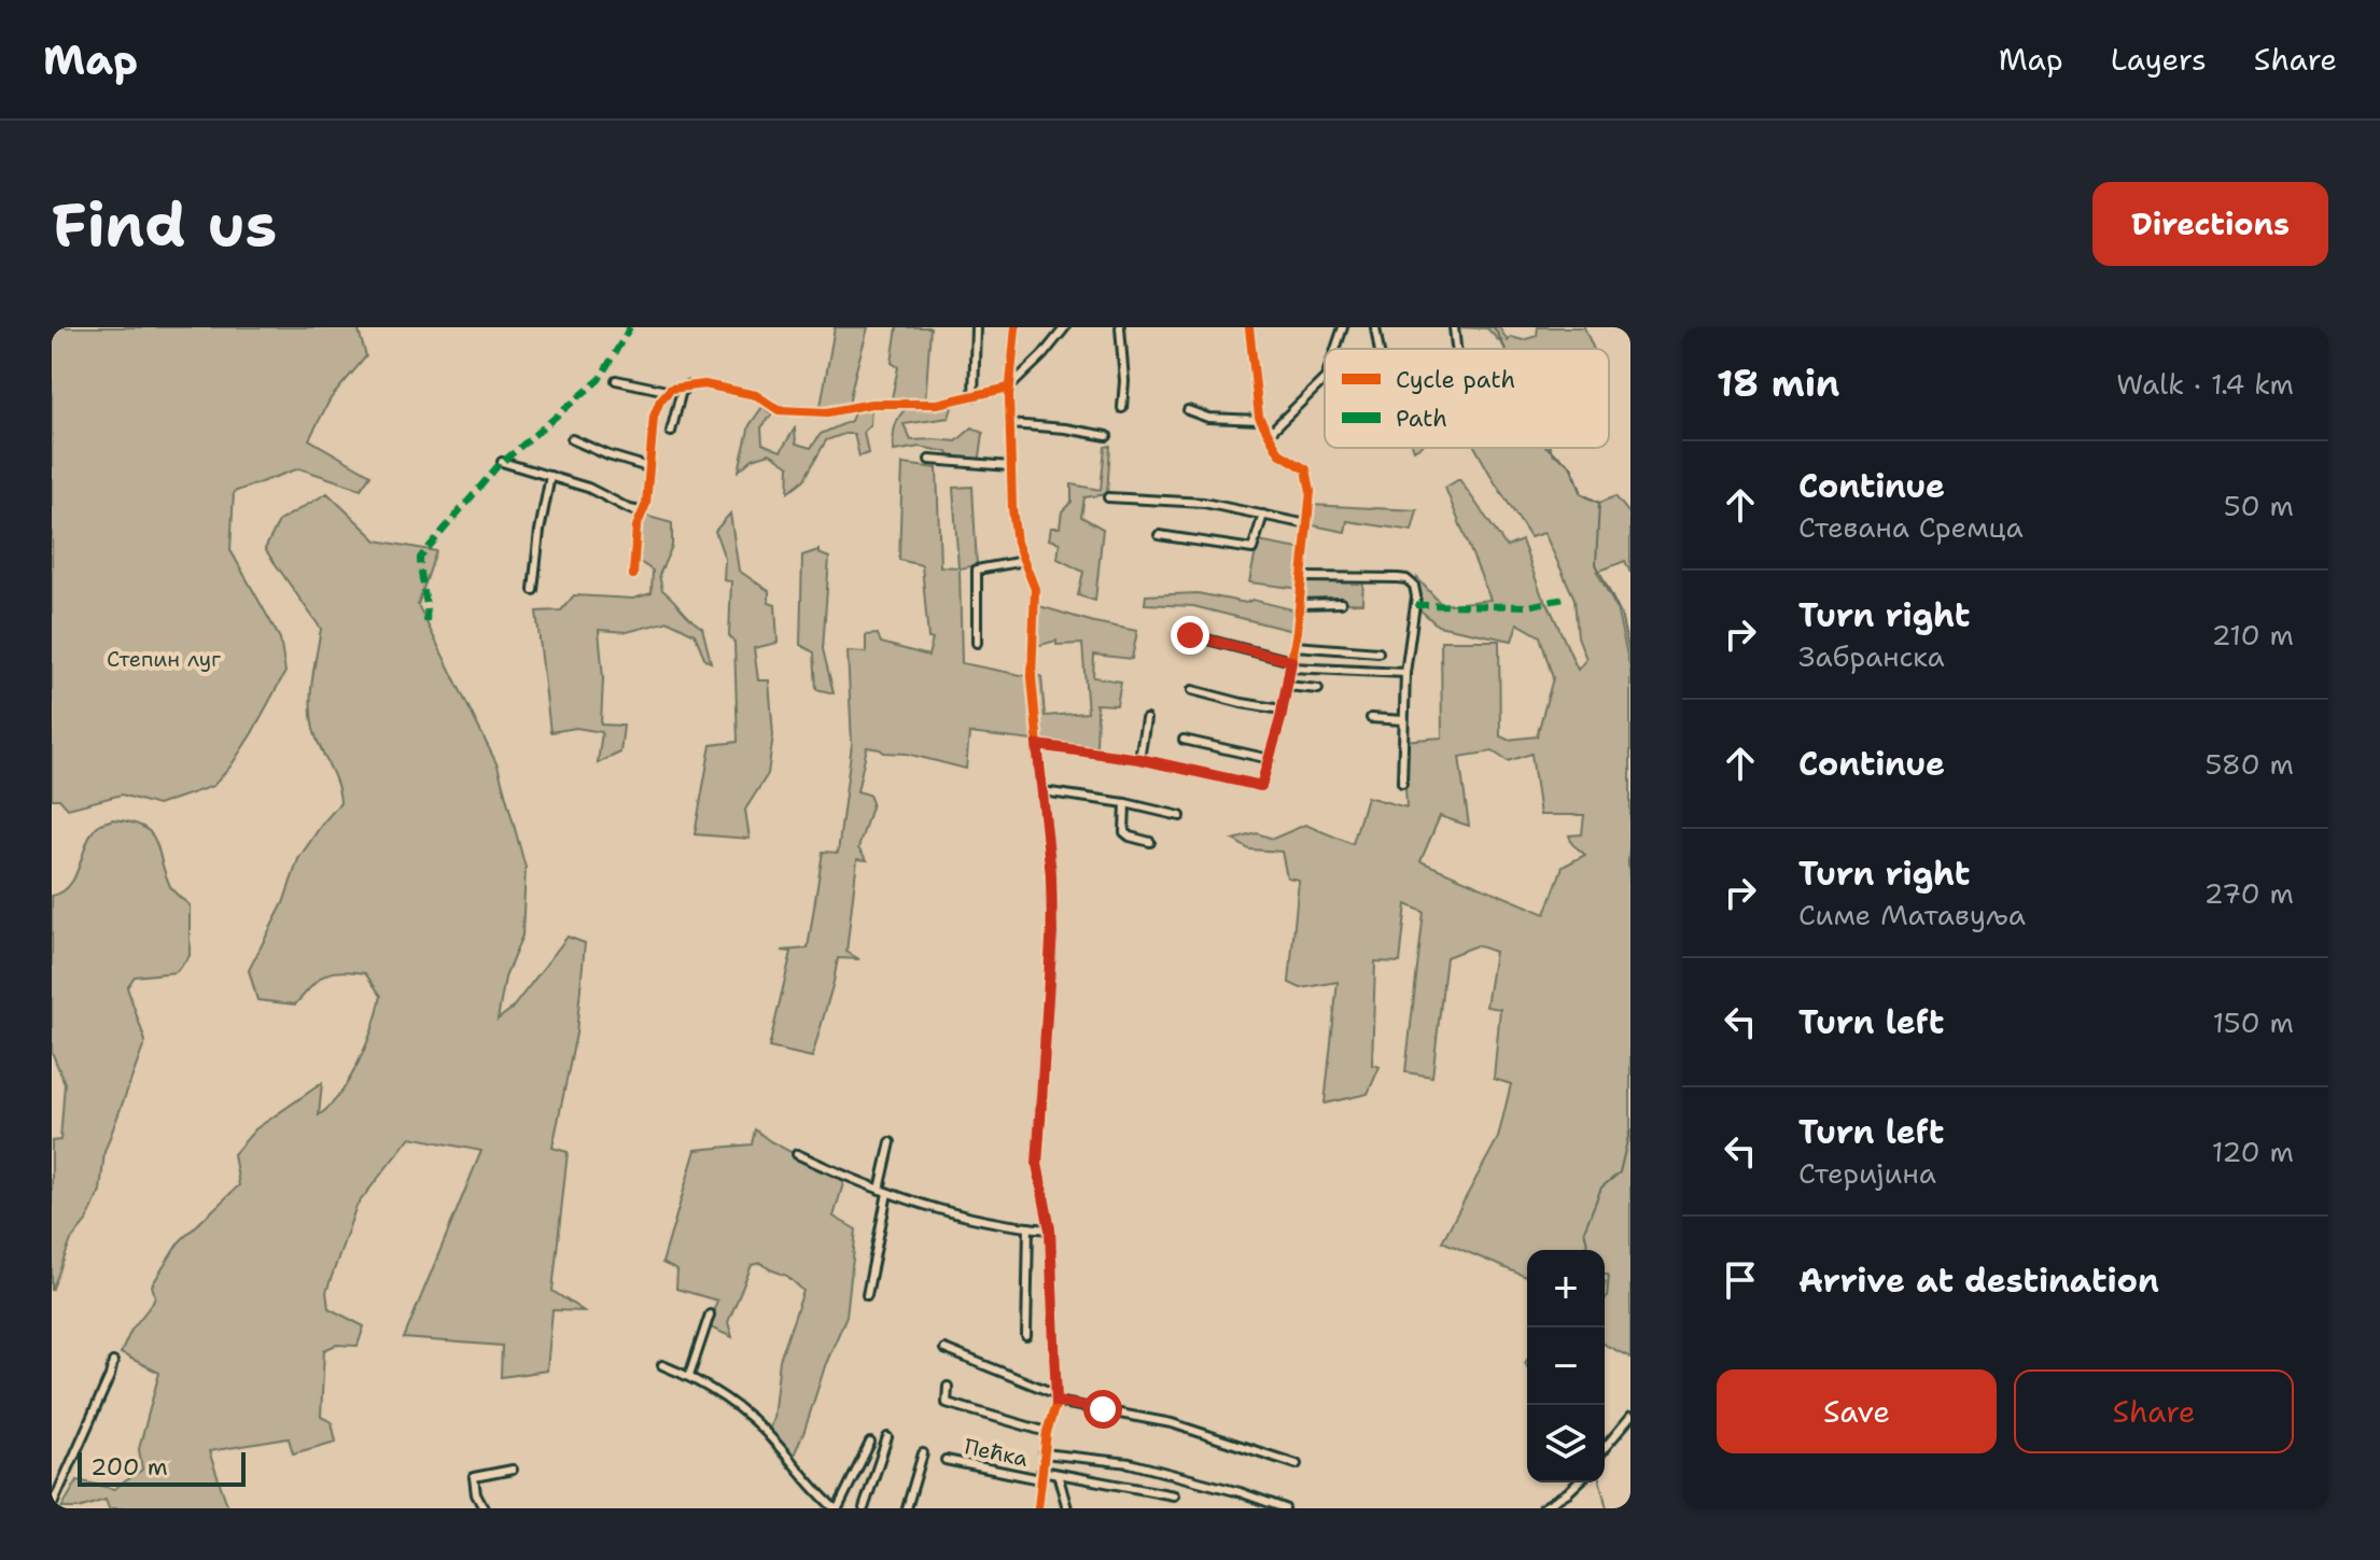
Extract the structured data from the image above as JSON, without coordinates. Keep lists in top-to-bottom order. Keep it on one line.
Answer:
{"streets":{"street":["Пећка"]},"parks":["Степин луг"],"legend":["Cycle path","Path"],"scale_bar":"200 m","page":{"header":"Map","nav":["Map","Layers","Share"],"buttons":["Directions",["Save","Share"]],"title":"Find us","heading":["18 min","Walk · 1.4 km"],"list":[["Continue","Стевана Сремца","50 m"],["Turn right","Забранска","210 m"],["Continue","580 m"],["Turn right","Симе Матавуља","270 m"],["Turn left","150 m"],["Turn left","Стеријина","120 m"],"Arrive at destination"],"map_buttons":["+","−"],"scale":"200 m"}}
